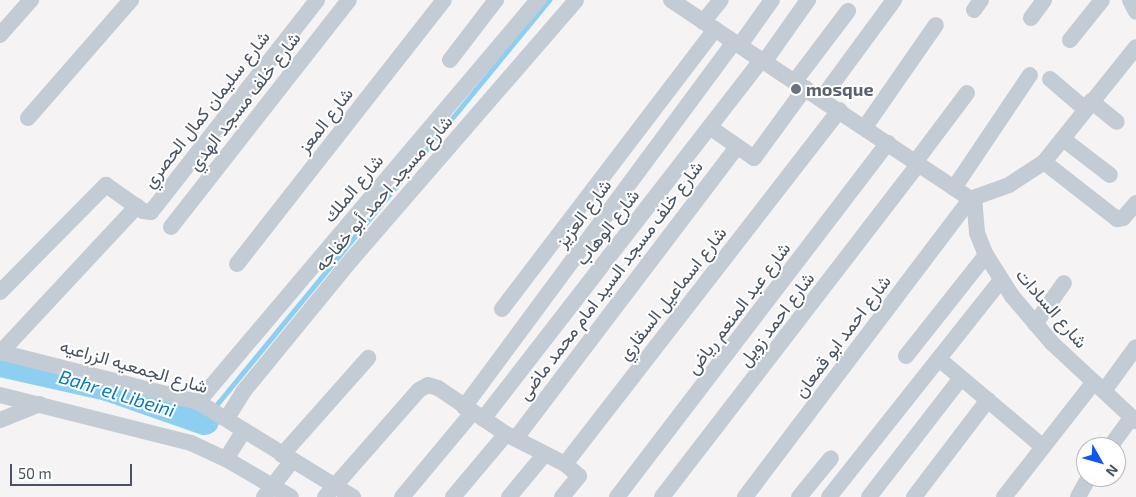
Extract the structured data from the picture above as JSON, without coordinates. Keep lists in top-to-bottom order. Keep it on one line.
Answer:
{"streets":{"street":["شارع خلف مسجد الهدي","شارع سليمان كمال الحصري","شارع المعز","شارع الملك","شارع مسجد احمد أبو خفاجه","شارع العزيز","شارع الوهاب","شارع خلف مسجد السيد امام محمد ماضى","شارع اسماعيل السقاري","شارع عبد المنعم رياض","شارع السادات","شارع احمد زويل","شارع احمد ابو قمعان","شارع الجمعيه الزراعيه"]},"crossings":[["شارع الملك","شارع الجمعيه الزراعيه"],["شارع مسجد احمد أبو خفاجه","شارع الجمعيه الزراعيه"],["شارع العزيز","شارع الوهاب"],["شارع السادات","شارع احمد ابو قمعان"]],"water":["Bahr el Libeini"],"places":["mosque"],"scale_bar":"50 m","north":"bottom right"}
